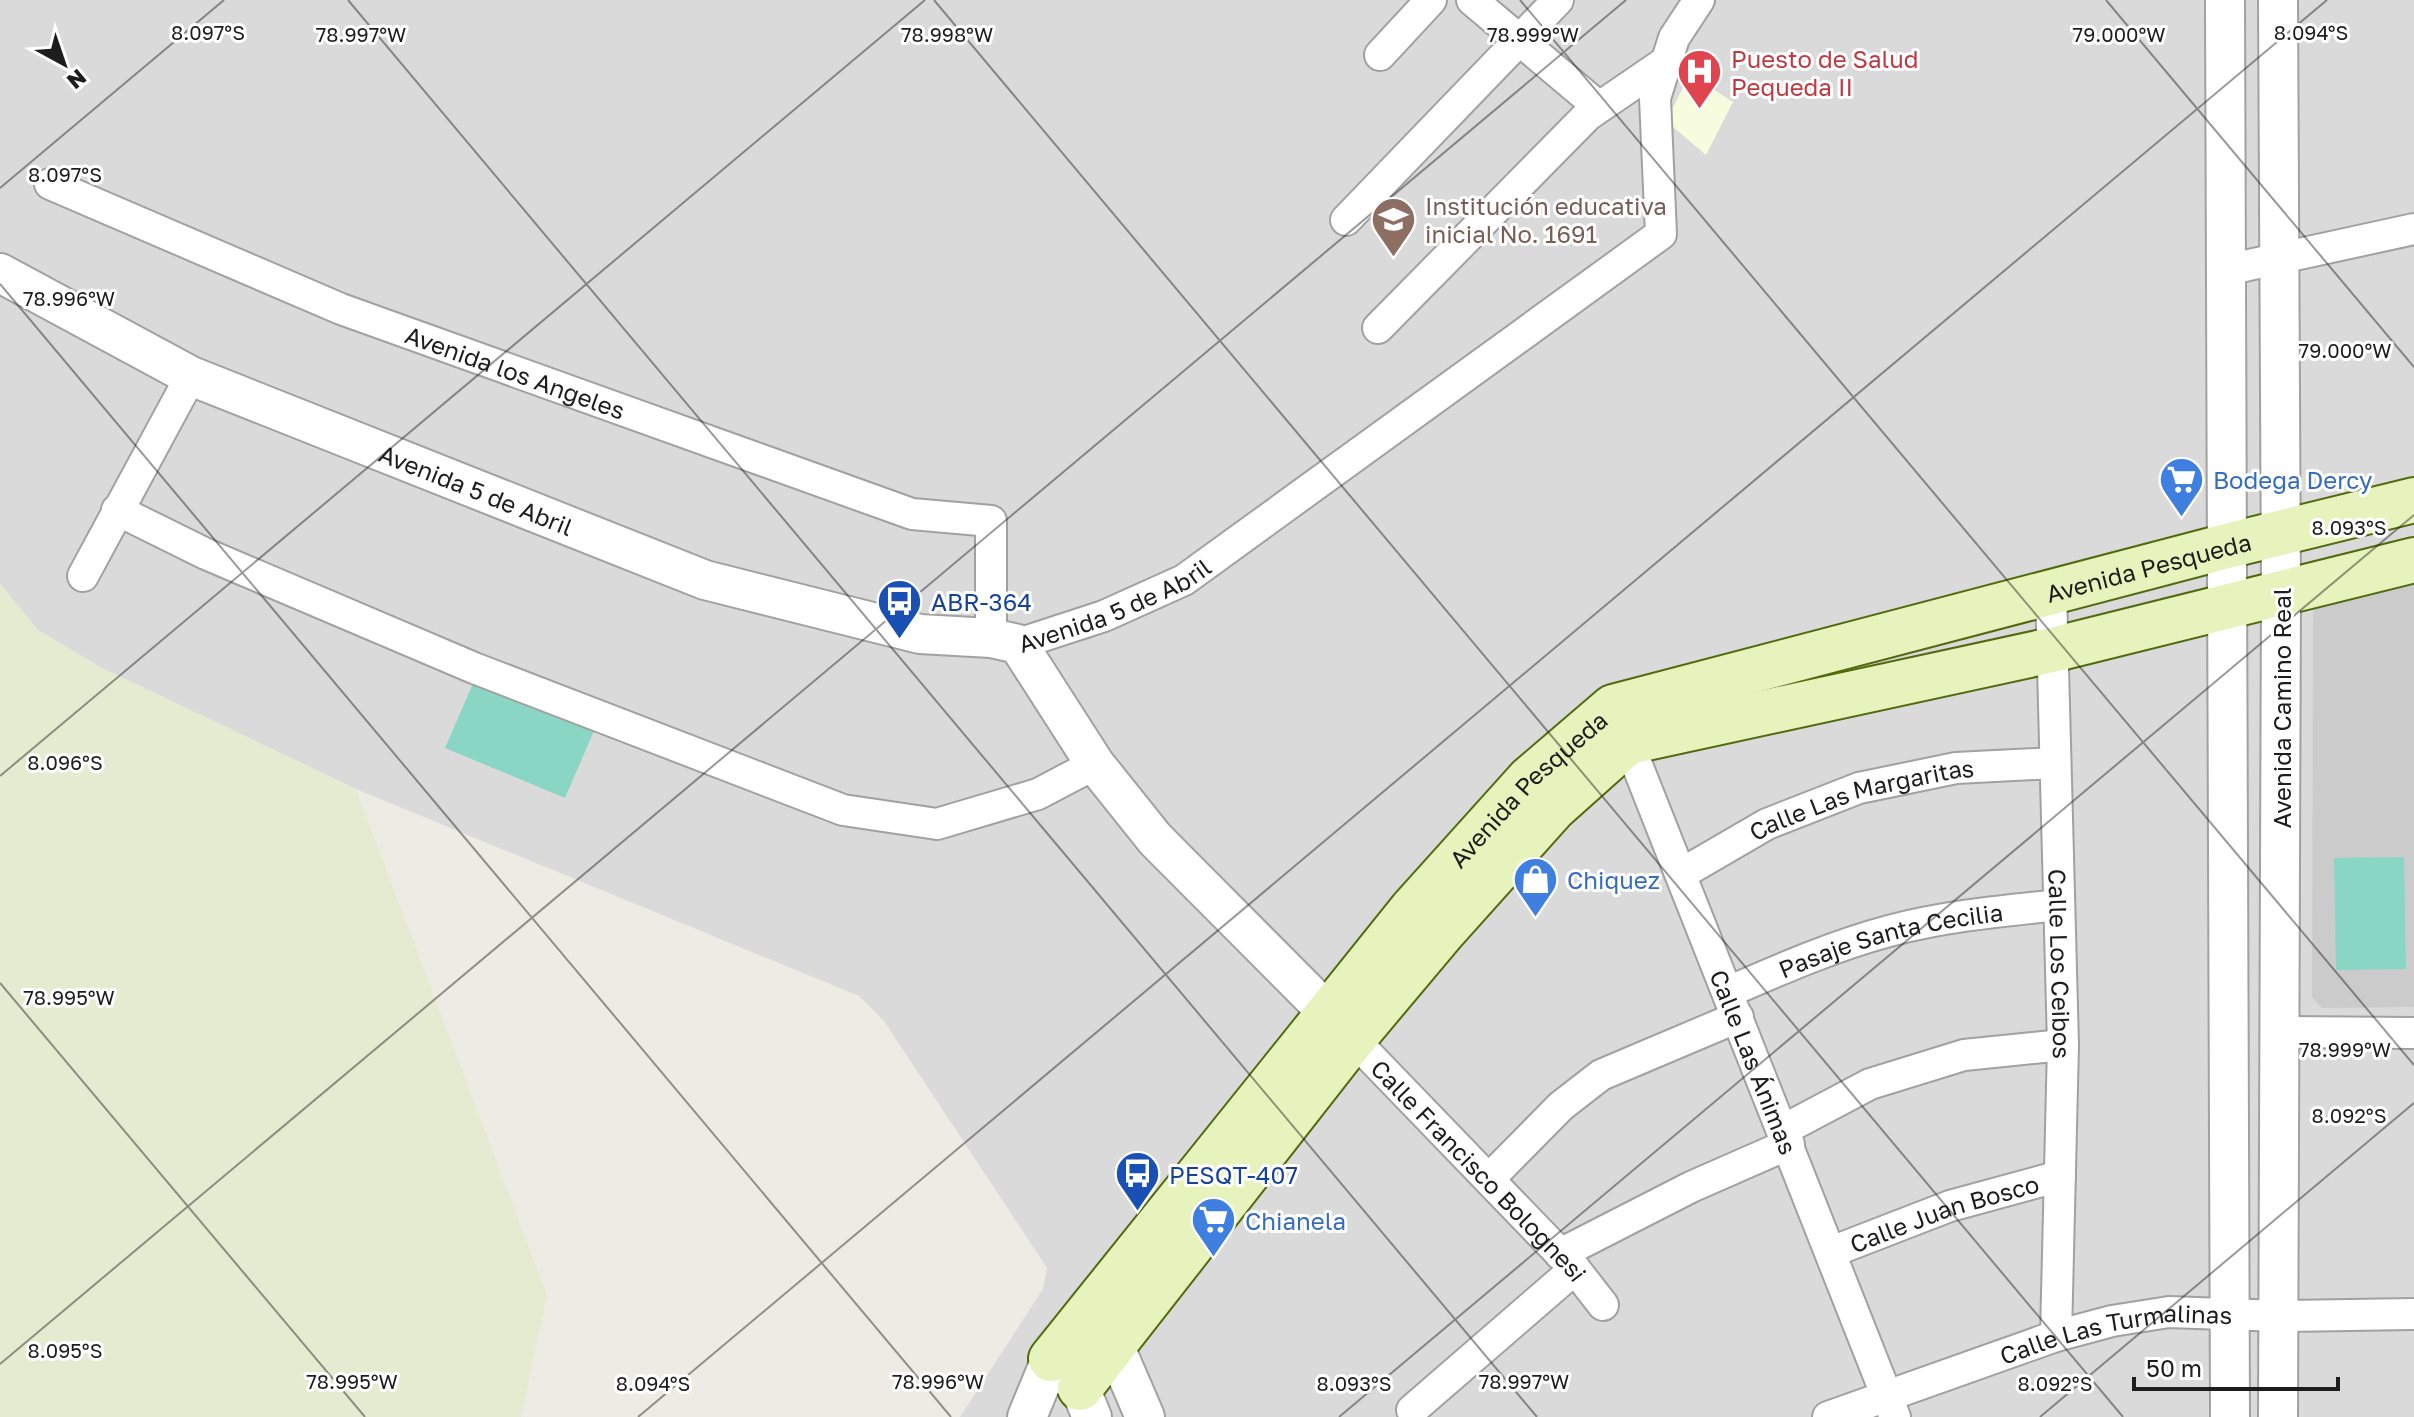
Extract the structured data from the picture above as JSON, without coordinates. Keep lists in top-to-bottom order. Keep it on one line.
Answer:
{"streets":{"main road":["Avenida Pesqueda"],"street":["Avenida los Angeles","Avenida 5 de Abril","Avenida Camino Real","Calle Las Margaritas","Pasaje Santa Cecilia","Calle Los Ceibos","Calle Las Ánimas","Calle Francisco Bolognesi","Calle Juan Bosco","Calle Las Turmalinas"]},"crossings":[["Avenida los Angeles","Avenida 5 de Abril"],["Avenida Pesqueda","Avenida Camino Real"],["Avenida Pesqueda","Calle Los Ceibos"],["Avenida Pesqueda","Calle Las Ánimas"],["Avenida Pesqueda","Calle Francisco Bolognesi"],["Avenida Camino Real","Calle Las Turmalinas"],["Calle Las Margaritas","Calle Los Ceibos"],["Calle Las Margaritas","Calle Las Ánimas"],["Pasaje Santa Cecilia","Calle Los Ceibos"],["Pasaje Santa Cecilia","Calle Las Ánimas"],["Pasaje Santa Cecilia","Calle Francisco Bolognesi"],["Calle Los Ceibos","Calle Juan Bosco"],["Calle Los Ceibos","Calle Las Turmalinas"],["Calle Las Ánimas","Calle Juan Bosco"],["Calle Las Ánimas","Calle Las Turmalinas"]],"places":{"hospital":["Puesto de Salud Pequeda II"],"school or university":["Institución educativa inicial No. 1691"],"supermarket":["Bodega Dercy","Chianela"],"bus stop":["ABR-364","PESQT-407"],"shop":["Chiquez"]},"scale_bar":"50 m","north":"bottom right","coordinates":["8.094°S","8.097°S","78.999°W","78.997°W","78.998°W","79.000°W","78.996°W","8.093°S","8.096°S","78.995°W","8.092°S","8.095°S"]}
